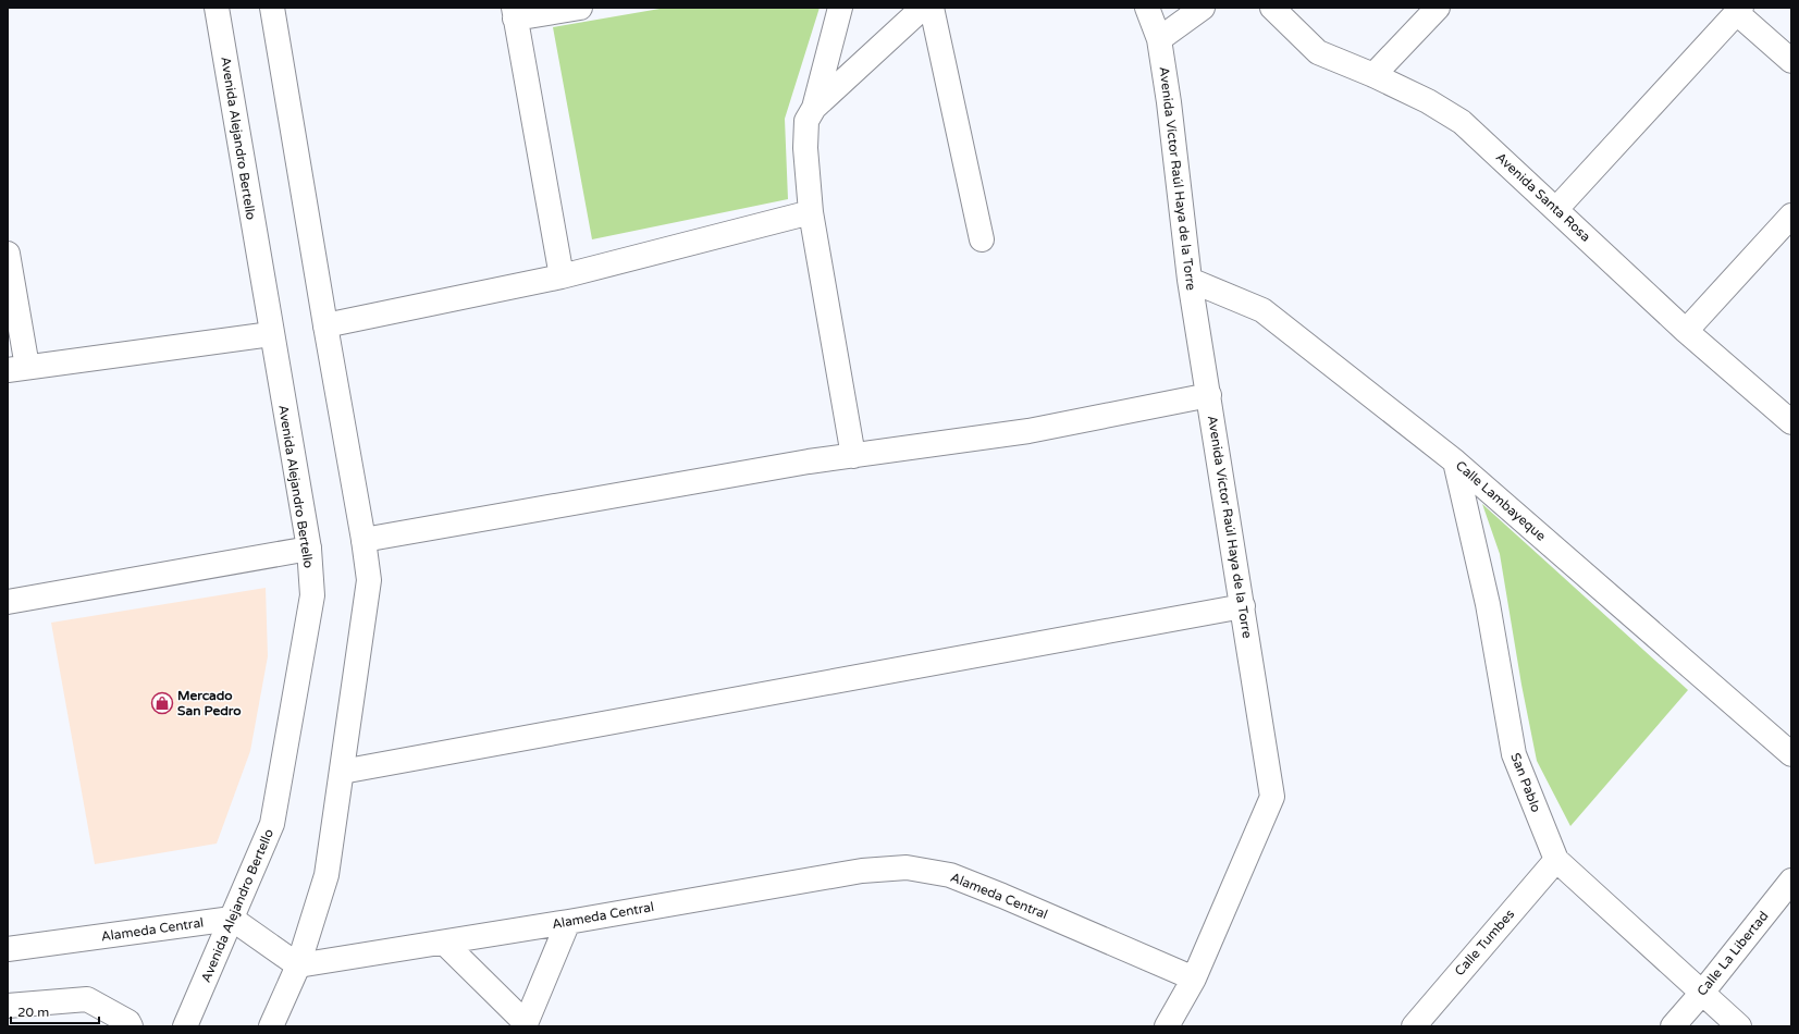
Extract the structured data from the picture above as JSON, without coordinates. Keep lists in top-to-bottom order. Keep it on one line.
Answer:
{"streets":{"street":["Avenida Alejandro Bertello","Avenida Víctor Raúl Haya de la Torre","Avenida Santa Rosa","Calle Lambayeque","San Pablo","Alameda Central","Calle Tumbes","Calle La Libertad"]},"crossings":[["Avenida Alejandro Bertello","Alameda Central"],["Avenida Víctor Raúl Haya de la Torre","Calle Lambayeque"],["Avenida Víctor Raúl Haya de la Torre","Alameda Central"],["Calle Lambayeque","San Pablo"],["San Pablo","Calle Tumbes"],["San Pablo","Calle La Libertad"]],"places":{"shop":["Mercado San Pedro"]},"scale_bar":"20 m"}
